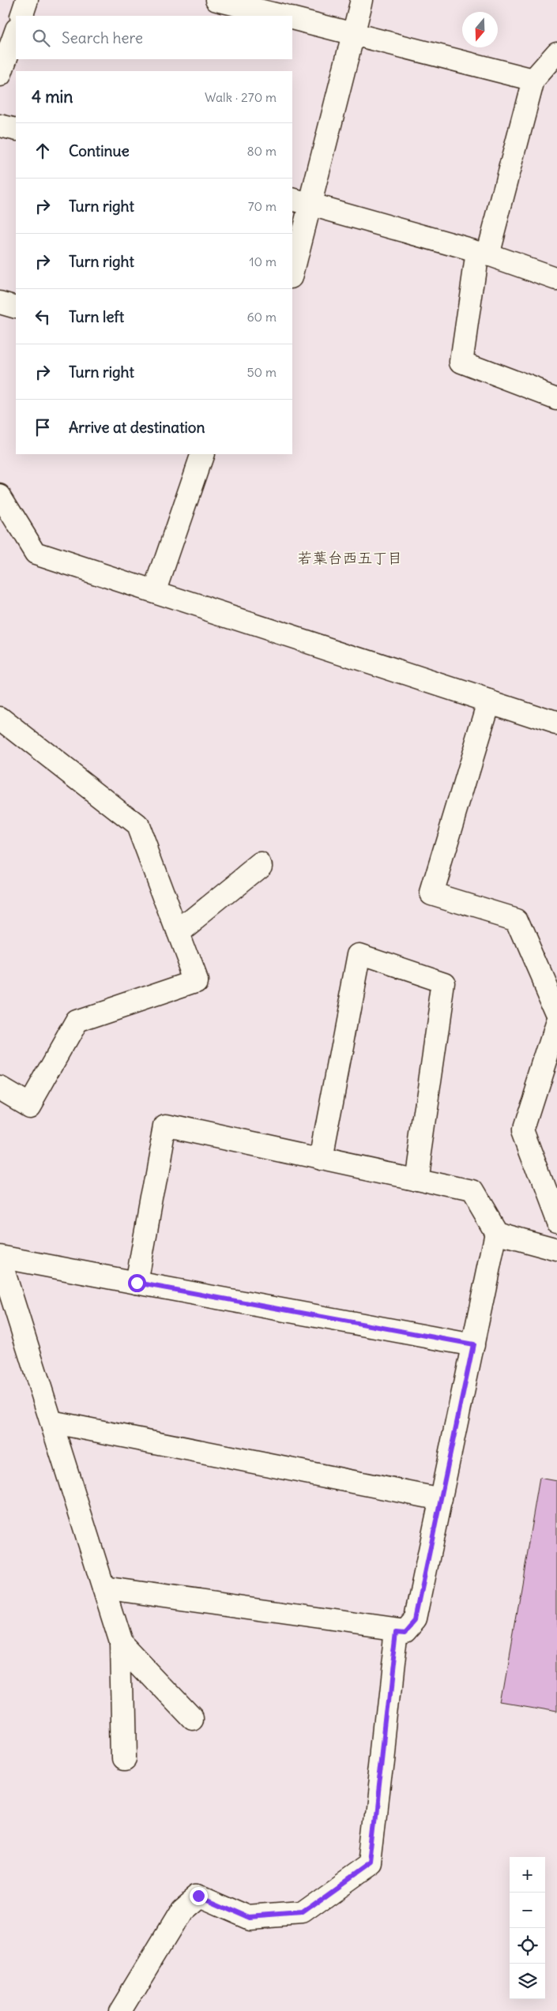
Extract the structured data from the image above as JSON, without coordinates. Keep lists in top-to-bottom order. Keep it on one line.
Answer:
{"districts":["若葉台西五丁目"],"north":"bottom","page":{"search":"Search here","heading":["4 min","Walk · 270 m"],"list":[["Continue","80 m"],["Turn right","70 m"],["Turn right","10 m"],["Turn left","60 m"],["Turn right","50 m"],"Arrive at destination"],"map_buttons":["+","−"]}}
